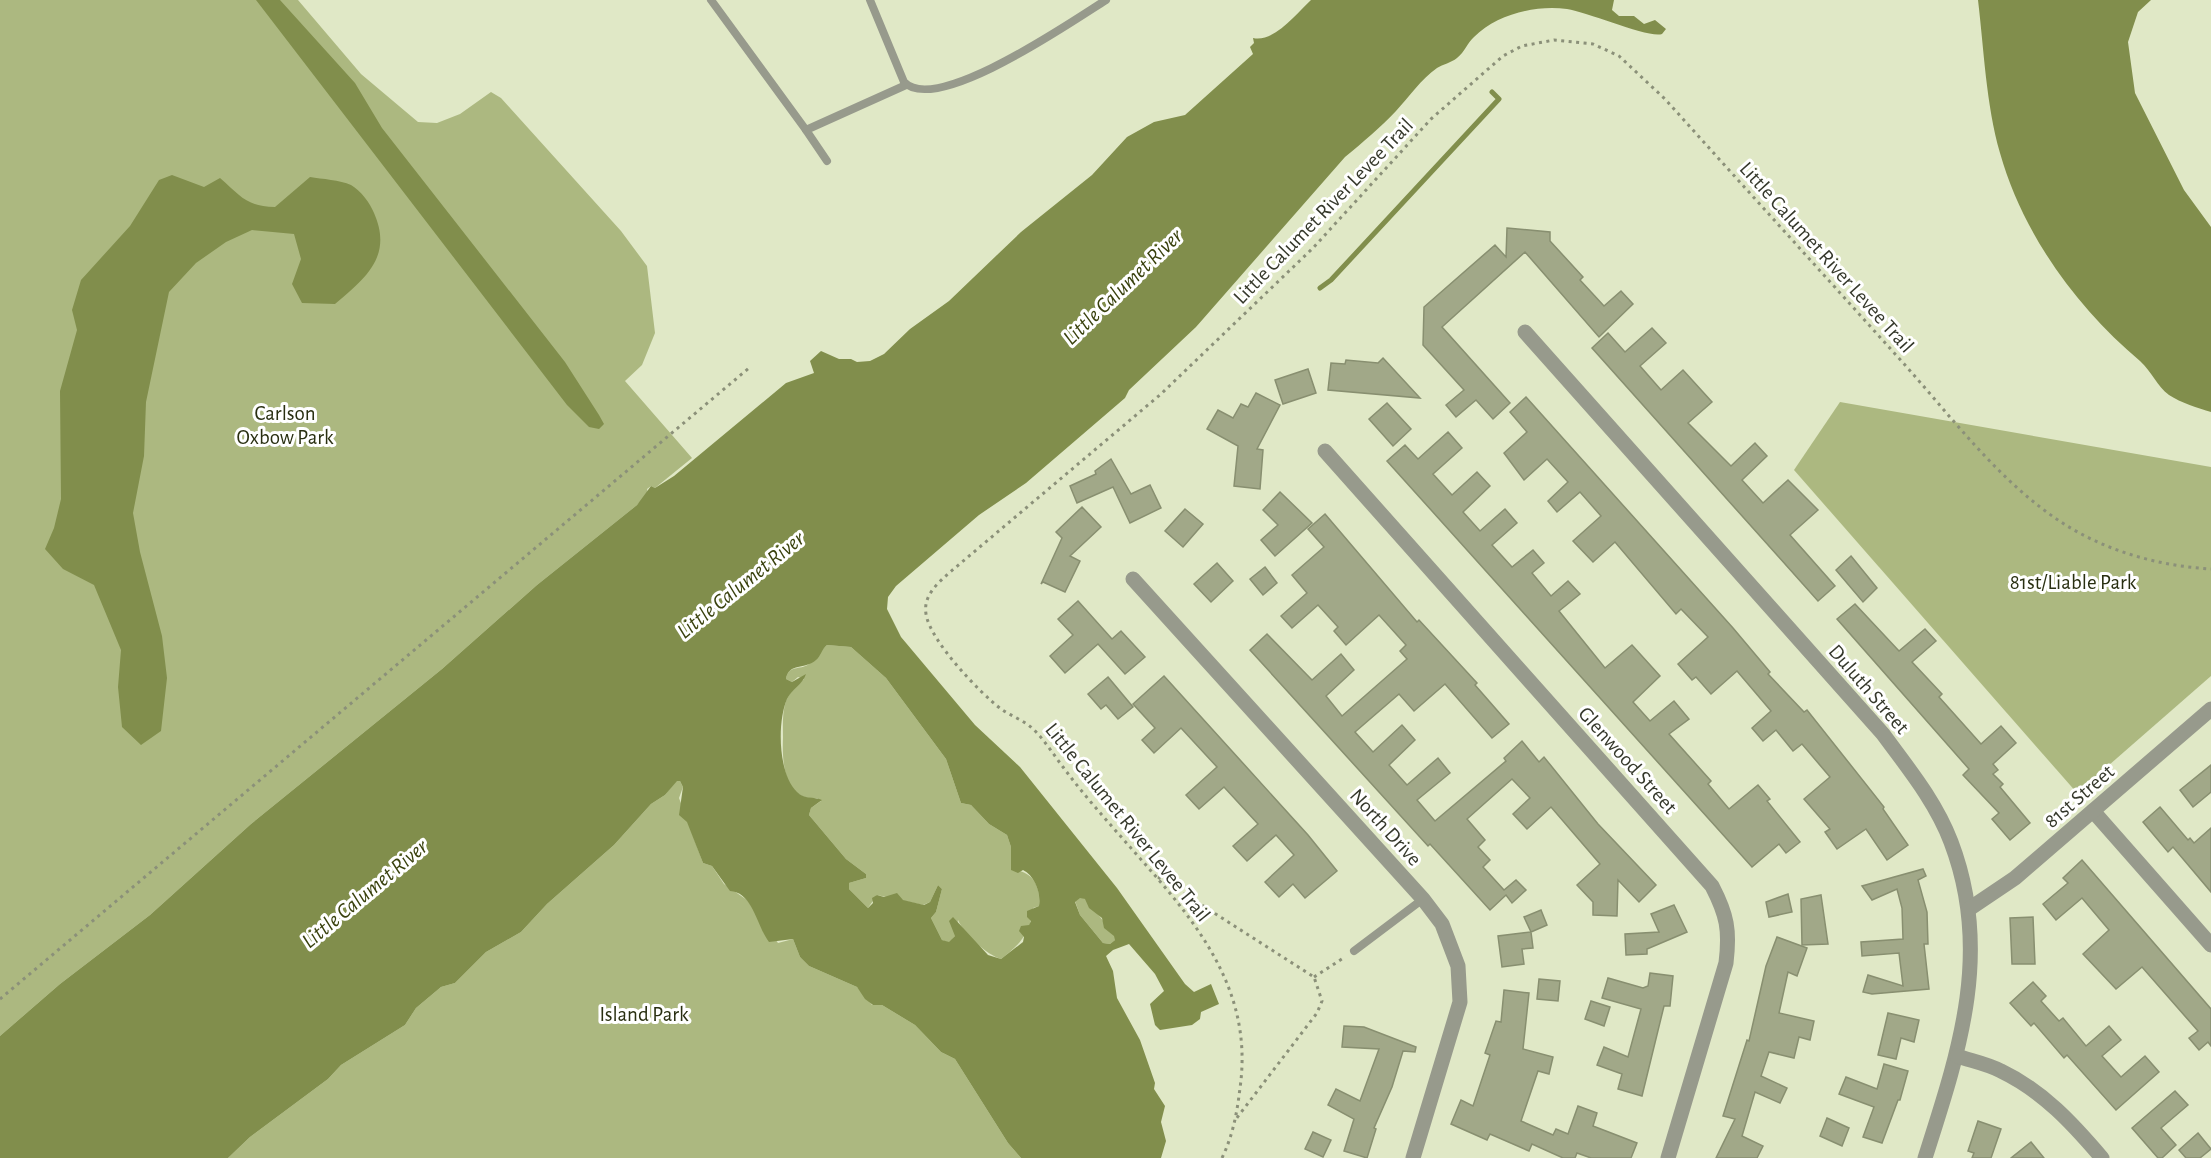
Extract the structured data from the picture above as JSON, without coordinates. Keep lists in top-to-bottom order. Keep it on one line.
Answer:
{"streets":{"street":["Duluth Street","Glenwood Street","81st Street","North Drive"],"path":["Little Calumet River Levee Trail"]},"crossings":[["Duluth Street","81st Street"]],"water":["Little Calumet River"],"parks":["Carlson Oxbow Park","81st/Liable Park","Island Park"]}
